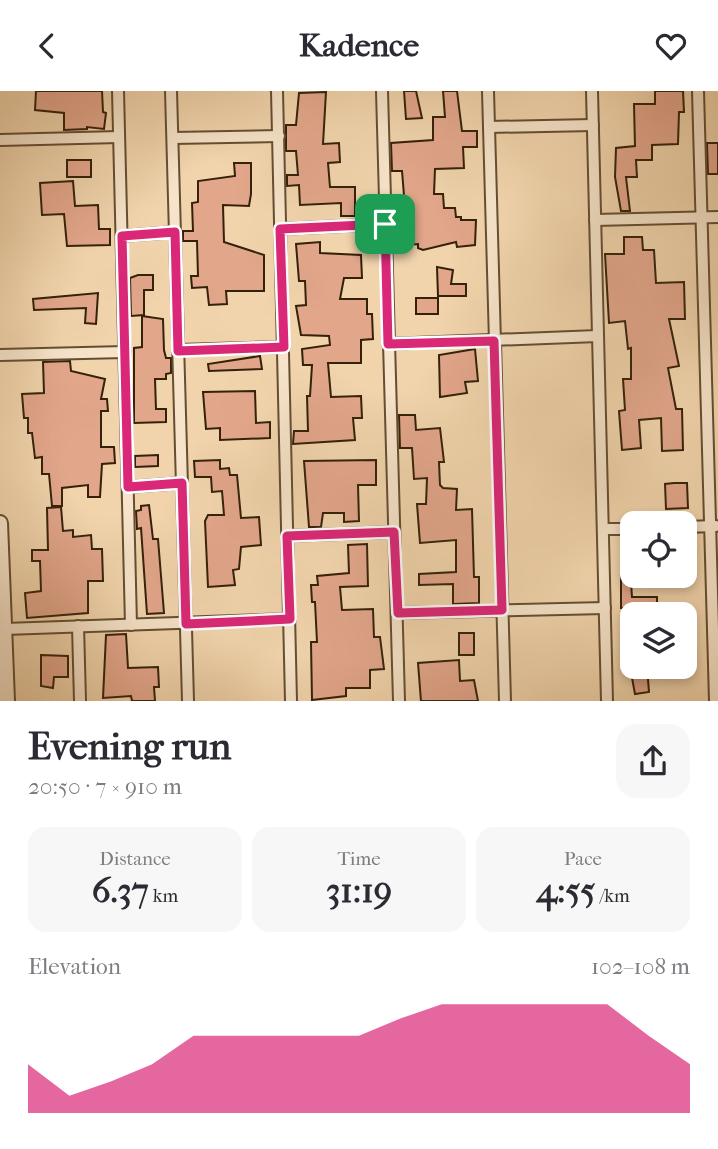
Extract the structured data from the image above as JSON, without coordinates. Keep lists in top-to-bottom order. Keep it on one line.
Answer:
{"page":{"header":"Kadence","heading":["Evening run","20:50 · 7 × 910 m"],"stats":[["Distance","6.37 km"],["Time","31:19"],["Pace","4:55 /km"]],"chart":["Elevation","102–108 m"]}}
